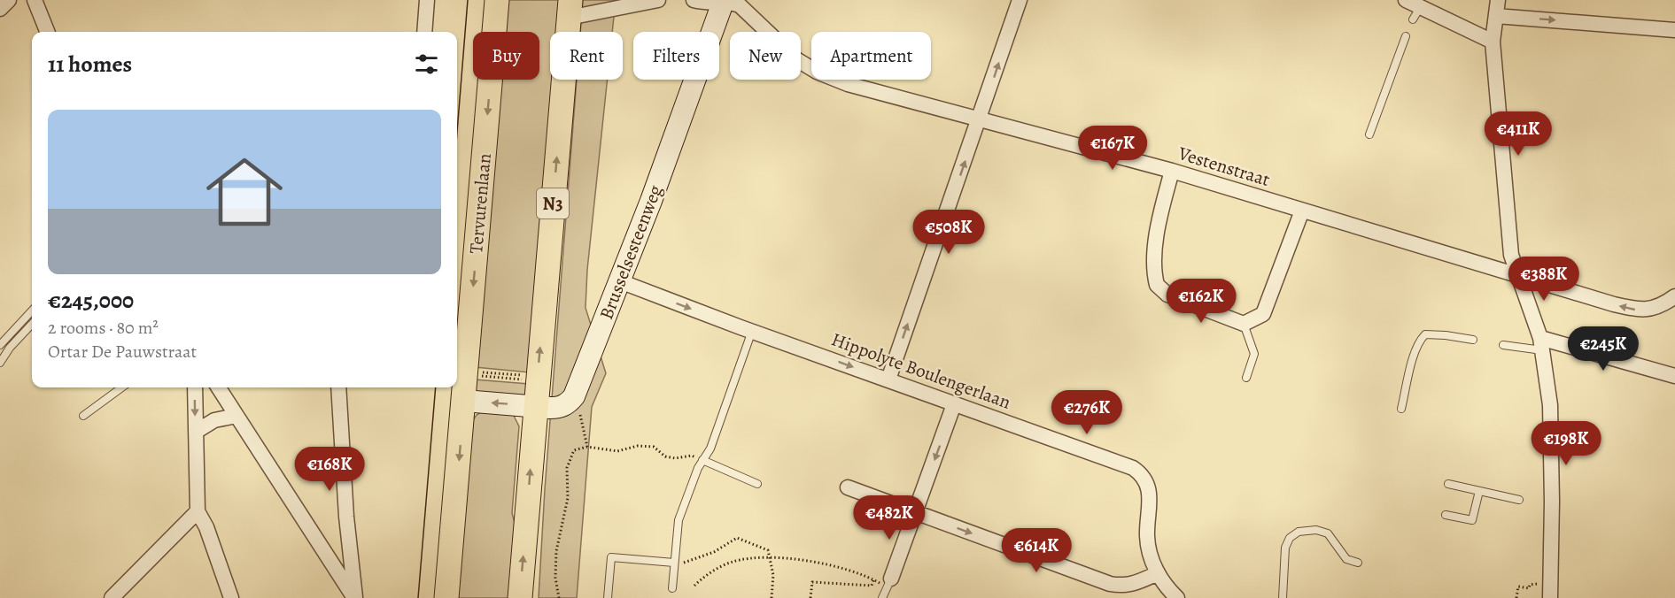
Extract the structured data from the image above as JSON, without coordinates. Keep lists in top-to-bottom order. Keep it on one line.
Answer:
{"streets":{"main road":["Tervurenlaan","N3"],"street":["Vestenstraat","Brusselsesteenweg","Hippolyte Boulengerlaan"]},"crossings":[["Vestenstraat","Brusselsesteenweg"],["Brusselsesteenweg","Hippolyte Boulengerlaan"]],"one_way":["Hippolyte Boulengerlaan"],"page":{"chip":["Buy","Rent","Filters","New","Apartment"],"heading":"11 homes","list":[{"name":"€245,000","note":"2 rooms · 80 m² · Ortar De Pauwstraat"}],"price":["€411K","€167K","€508K","€388K","€162K","€245K","€276K","€198K","€168K","€482K","€614K"]}}
